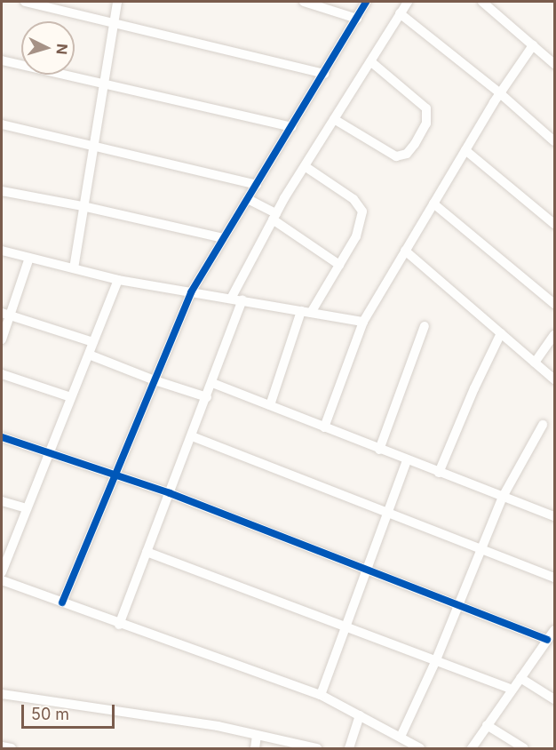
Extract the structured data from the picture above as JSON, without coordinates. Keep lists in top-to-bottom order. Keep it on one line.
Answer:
{"scale_bar":"50 m","north":"right"}
